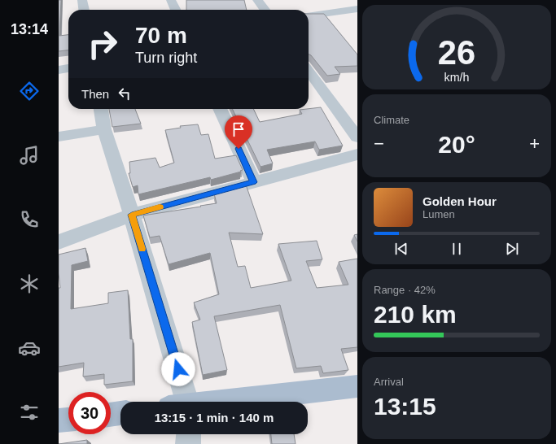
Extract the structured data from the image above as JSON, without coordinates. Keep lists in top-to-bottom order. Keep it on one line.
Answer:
{"page":{"tabs":"13:14","turn":["70 m","Turn right"],"then":"Then","tile":["Climate",["Range · 42%","210 km"],["Arrival","13:15"]],"heat":["−","20°","+"],"song":["Golden Hour","Lumen"],"limit":"30","trip":"13:15 · 1 min · 140 m","gauge":["26","km/h"]}}
